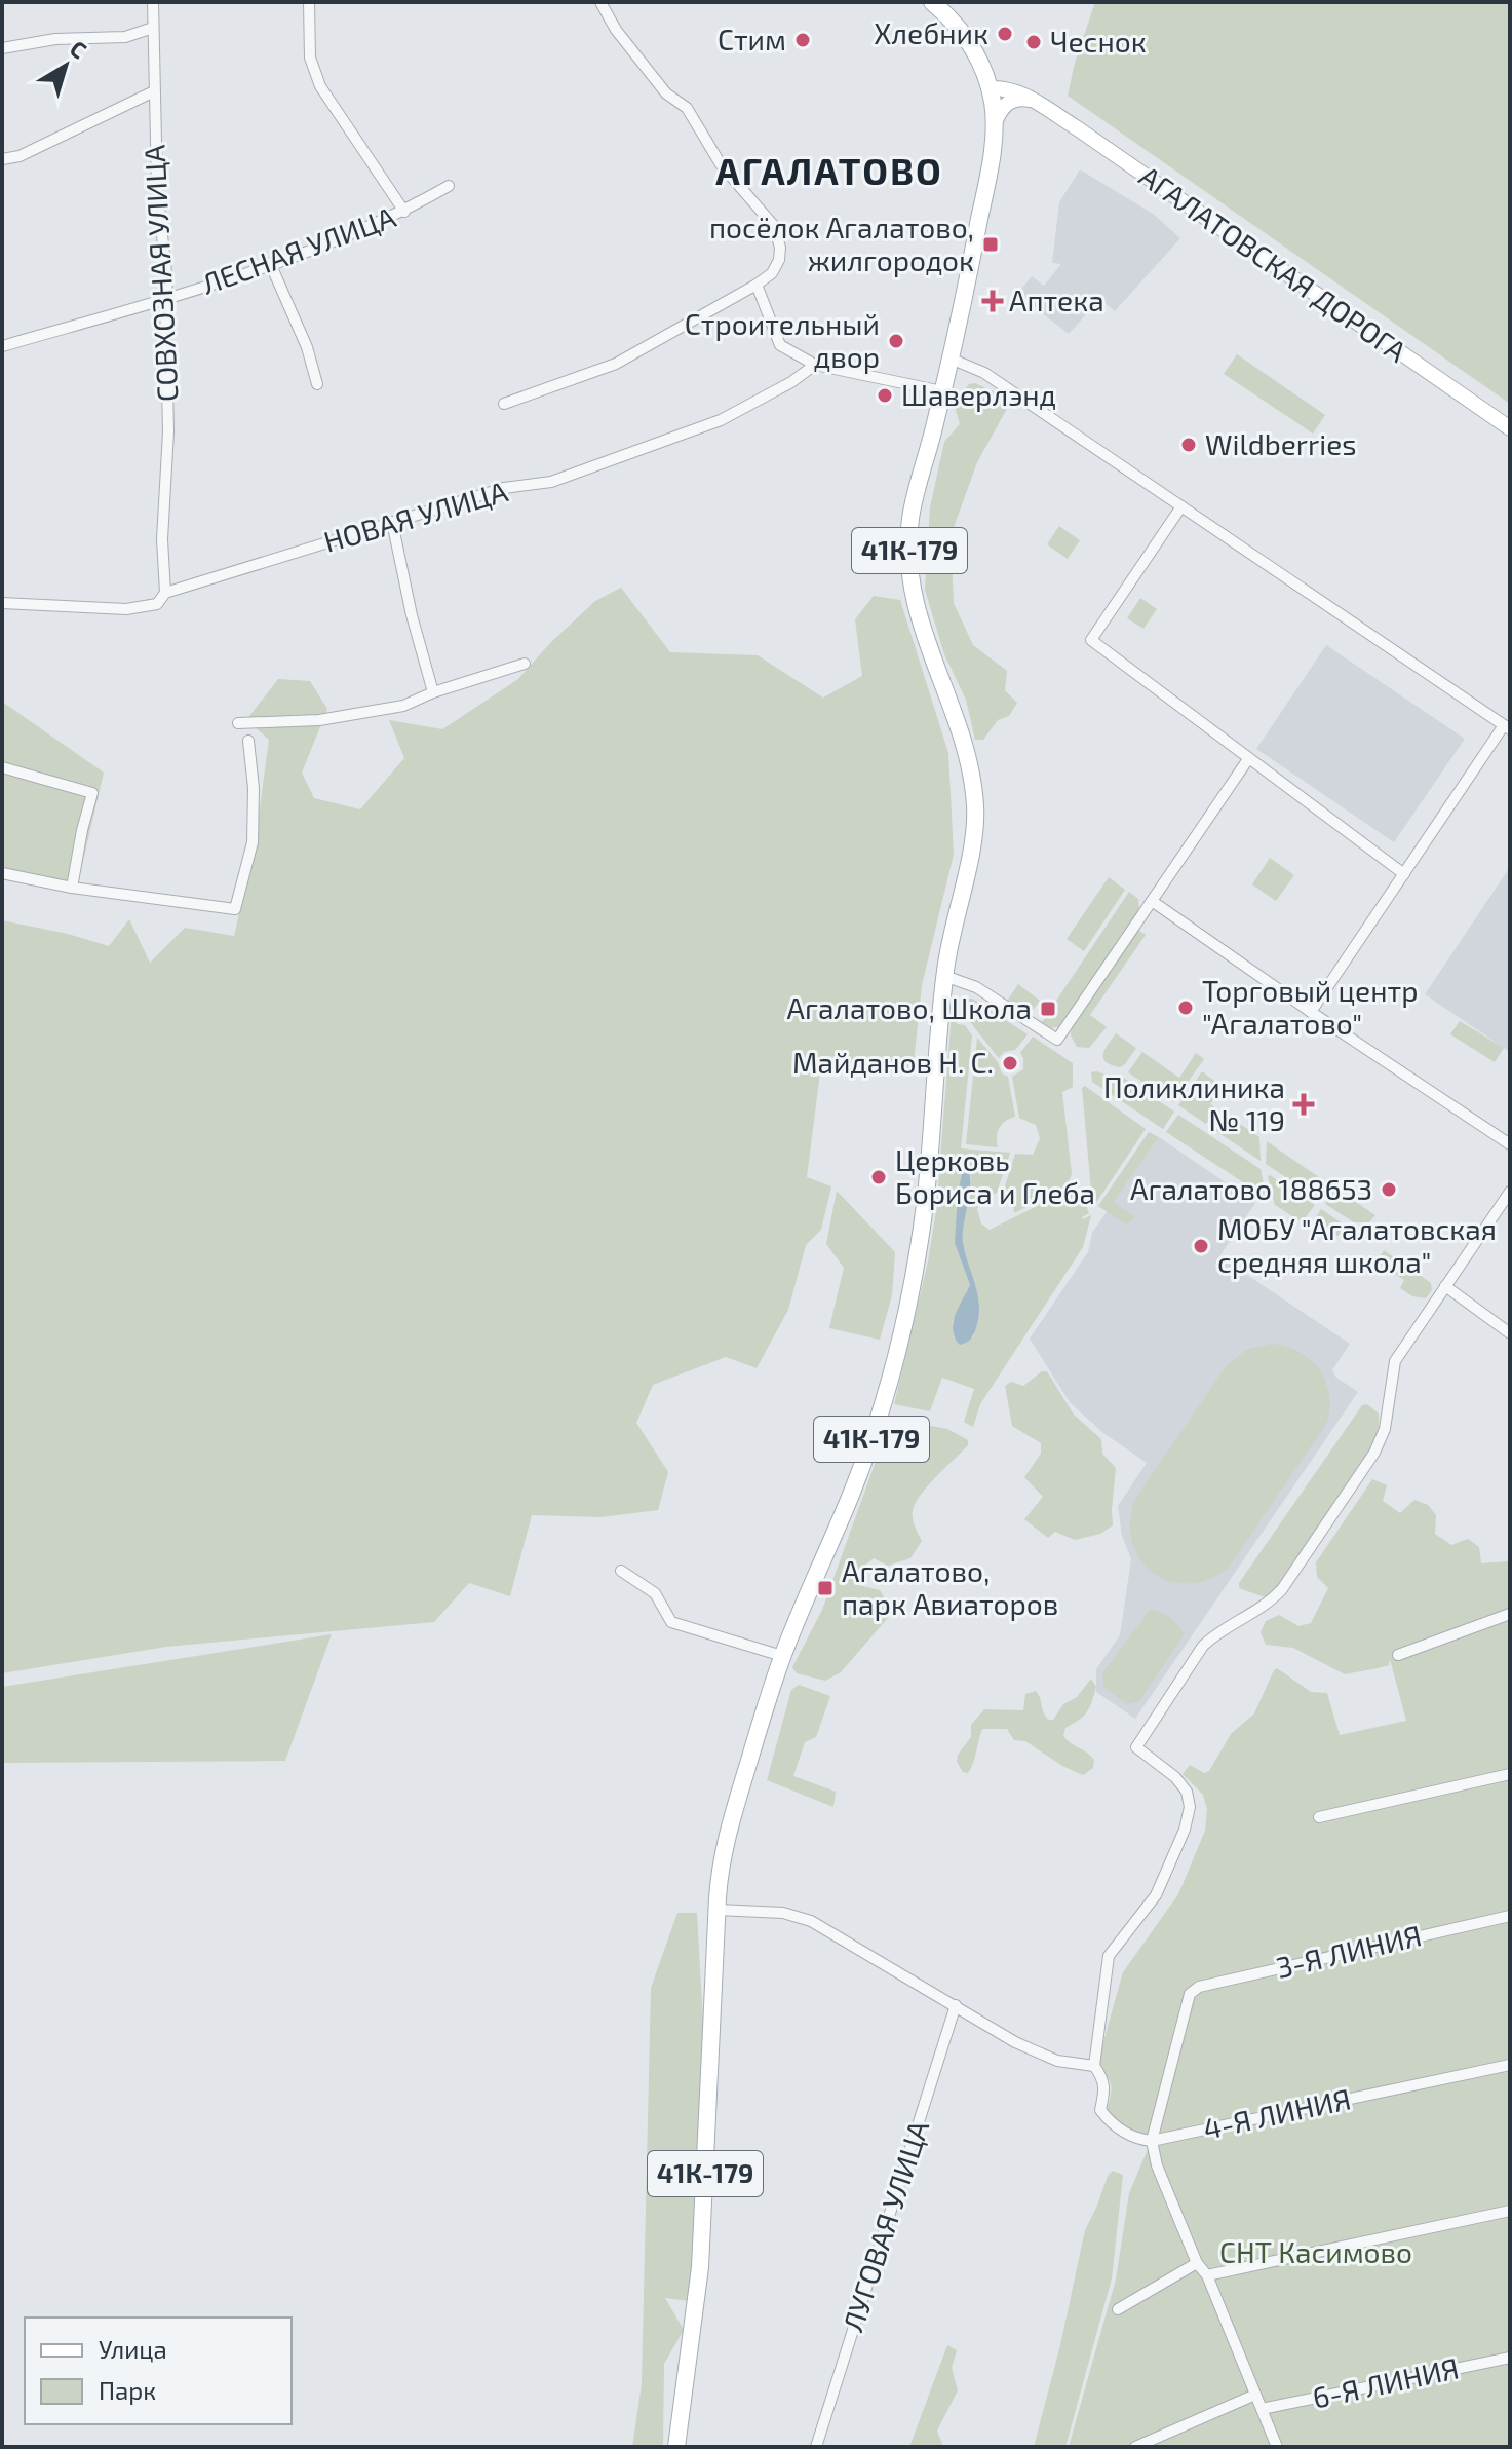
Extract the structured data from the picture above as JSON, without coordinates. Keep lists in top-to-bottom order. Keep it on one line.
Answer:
{"streets":{"main road":["АГАЛАТОВСКАЯ ДОРОГА","41К-179"],"street":["ЛЕСНАЯ УЛИЦА","СОВХОЗНАЯ УЛИЦА","НОВАЯ УЛИЦА","3-Я ЛИНИЯ","4-Я ЛИНИЯ","ЛУГОВАЯ УЛИЦА","6-Я ЛИНИЯ"]},"crossings":[["ЛЕСНАЯ УЛИЦА","СОВХОЗНАЯ УЛИЦА"],["АГАЛАТОВСКАЯ ДОРОГА","41К-179"],["СОВХОЗНАЯ УЛИЦА","НОВАЯ УЛИЦА"],["3-Я ЛИНИЯ","4-Я ЛИНИЯ"]],"districts":["АГАЛАТОВО"],"parks":["СНТ Касимово"],"places":{"other":["Хлебник","Стим","Чеснок","Строительный двор","Шаверлэнд","Wildberries","Торговый центр \"Агалатово\"","Майданов Н. С.","Церковь Бориса и Глеба","Агалатово 188653","МОБУ \"Агалатовская средняя школа\""],"transit":["посёлок Агалатово, жилгородок","Агалатово, Школа","Агалатово, парк Авиаторов"],"health":["Аптека","Поликлиника № 119"]},"legend":["Улица","Парк"],"north":"top right"}
